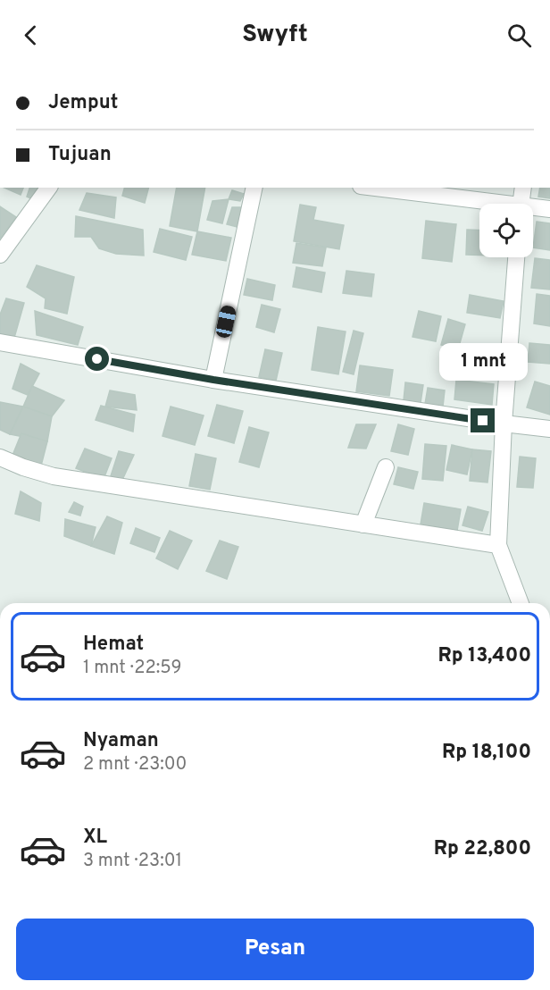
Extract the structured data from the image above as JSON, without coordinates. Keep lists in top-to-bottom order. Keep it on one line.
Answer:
{"page":{"header":"Swyft","banner":["Jemput","Tujuan"],"bubble":"1 mnt","list":[{"name":"Hemat","note":"1 mnt · 22:59","value":"Rp 13,400"},{"name":"Nyaman","note":"2 mnt · 23:00","value":"Rp 18,100"},{"name":"XL","note":"3 mnt · 23:01","value":"Rp 22,800"}],"buttons":"Pesan"}}
